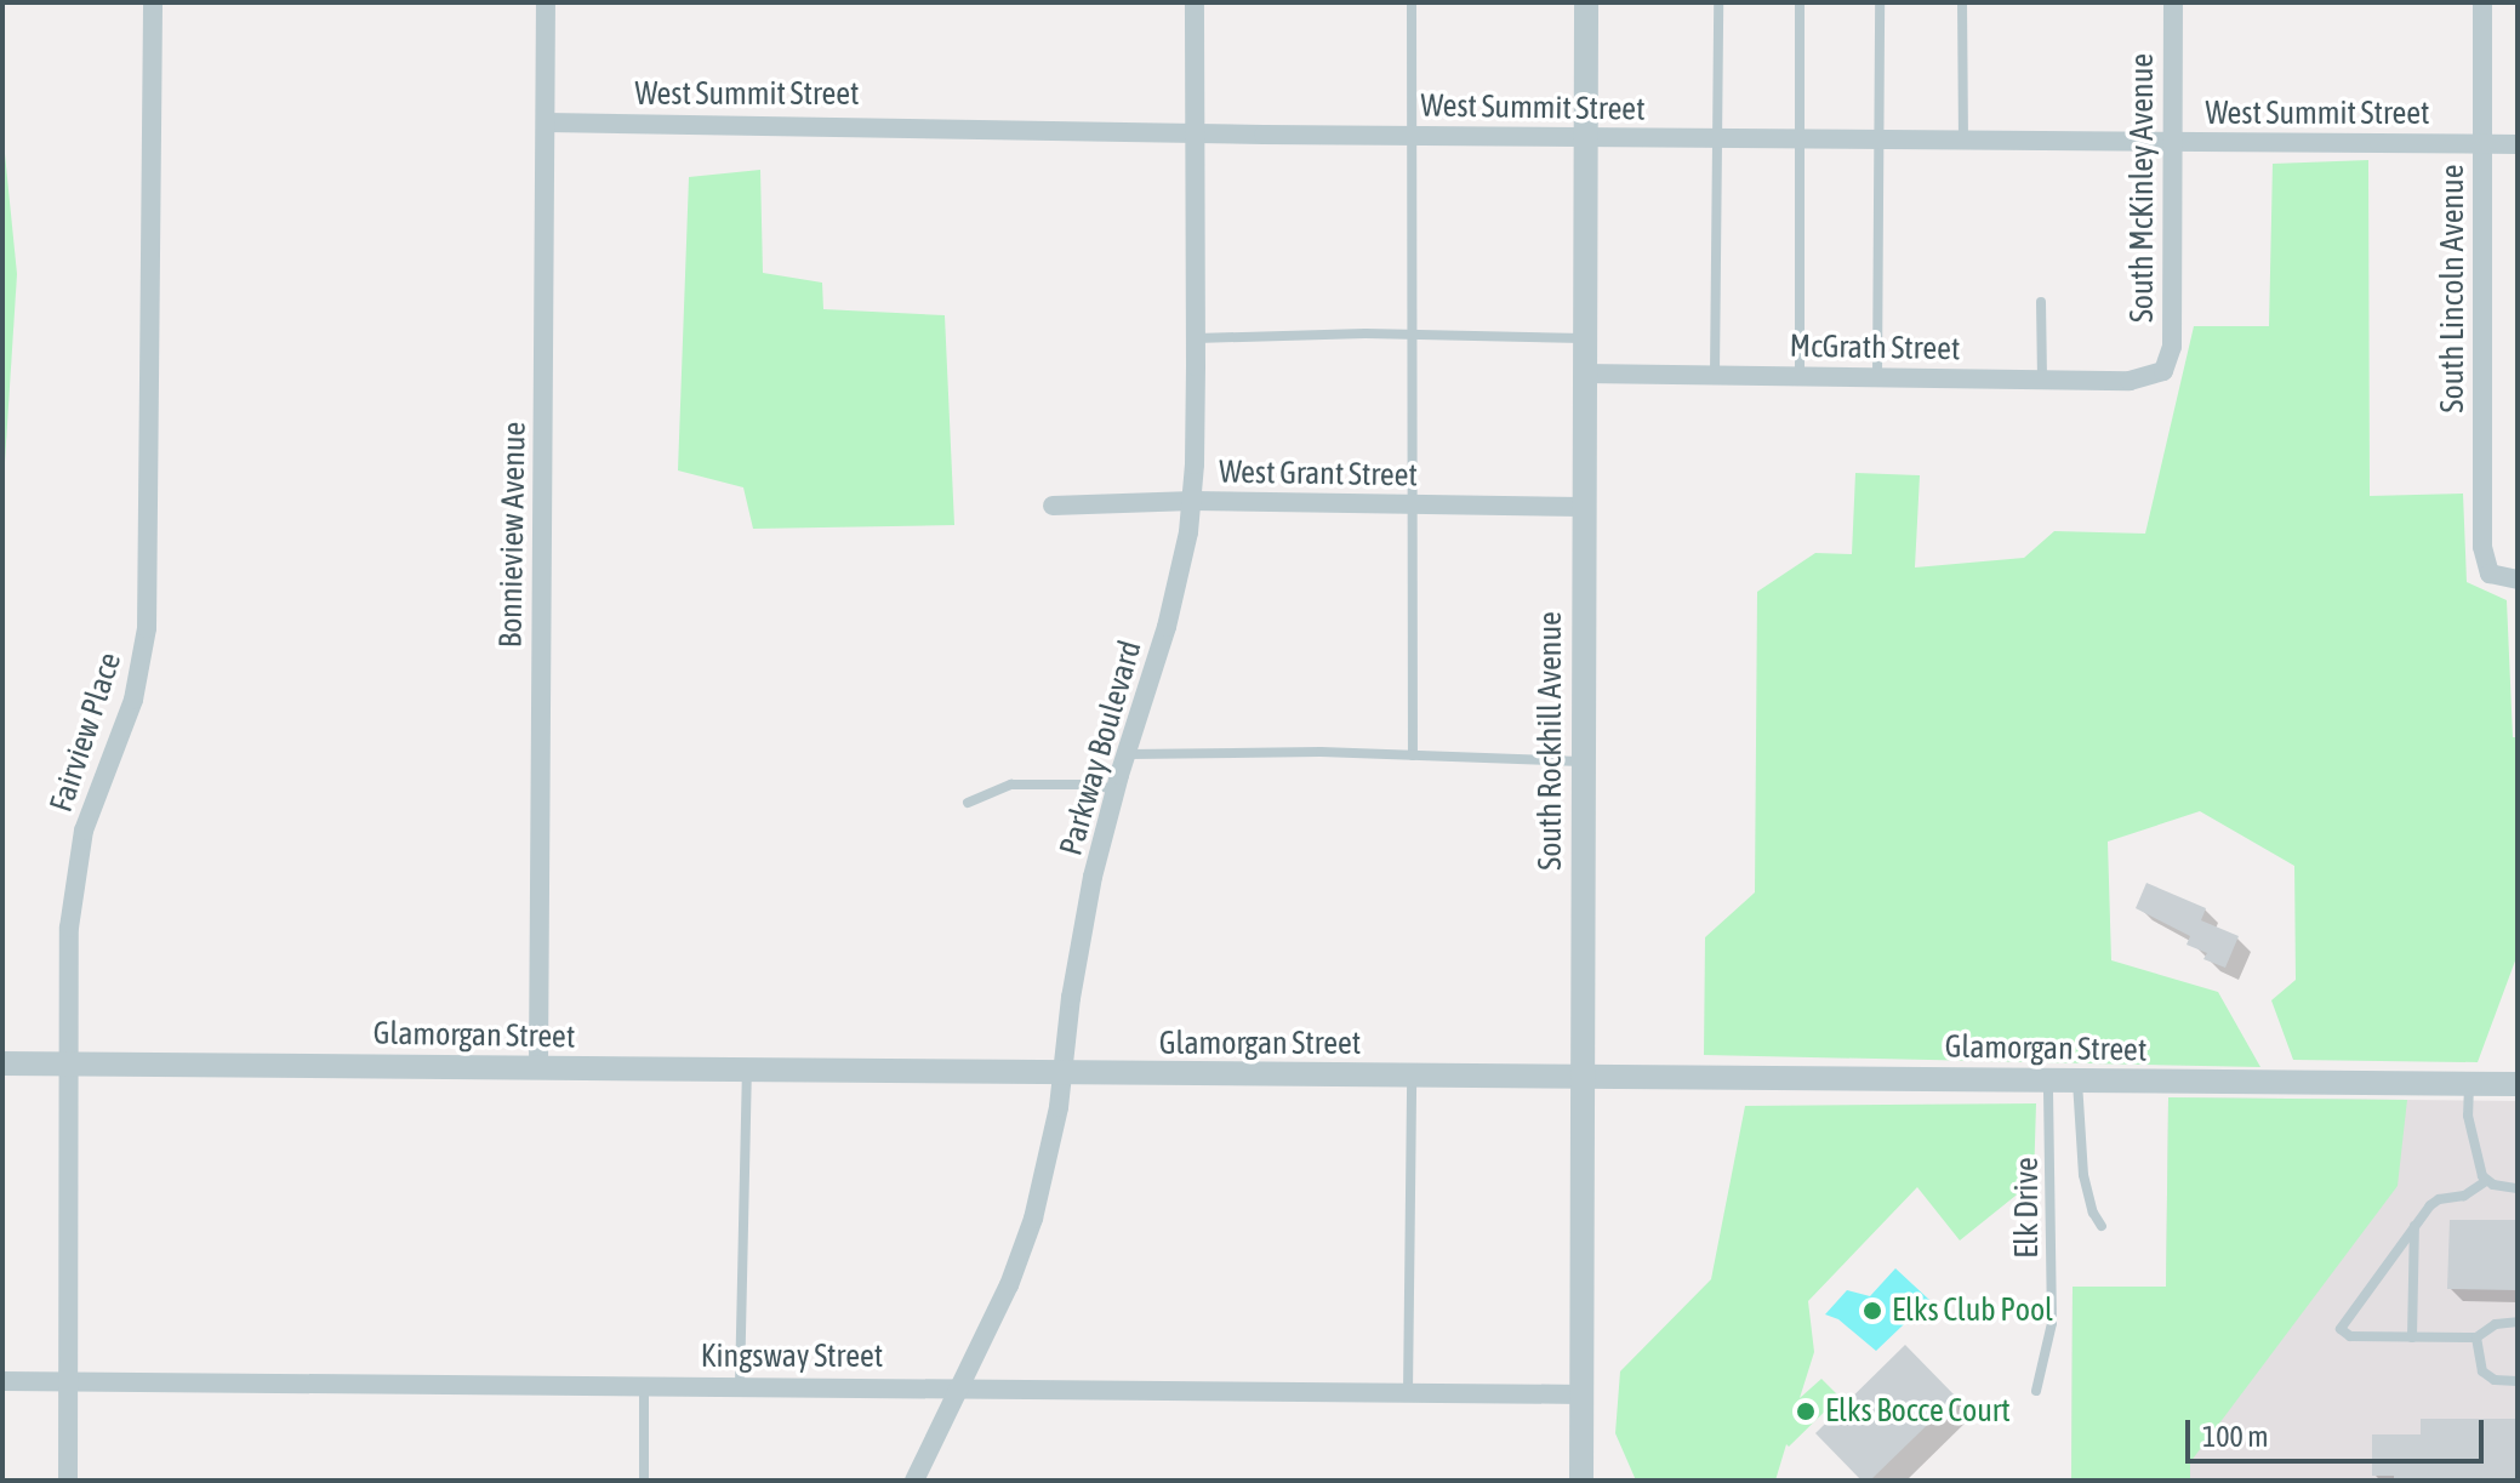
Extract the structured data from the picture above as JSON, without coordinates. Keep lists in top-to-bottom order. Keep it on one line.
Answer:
{"streets":{"street":["West Summit Street","South McKinley Avenue","South Lincoln Avenue","McGrath Street","West Grant Street","Bonnieview Avenue","Fairview Place","South Rockhill Avenue","Parkway Boulevard","Glamorgan Street","Kingsway Street"],"lane":["Elk Drive"]},"crossings":[["West Summit Street","South McKinley Avenue"],["West Summit Street","South Lincoln Avenue"],["West Summit Street","Bonnieview Avenue"],["West Summit Street","South Rockhill Avenue"],["West Summit Street","Parkway Boulevard"],["South McKinley Avenue","McGrath Street"],["McGrath Street","South Rockhill Avenue"],["West Grant Street","South Rockhill Avenue"],["West Grant Street","Parkway Boulevard"],["Bonnieview Avenue","Glamorgan Street"],["Fairview Place","Glamorgan Street"],["Fairview Place","Kingsway Street"],["South Rockhill Avenue","Glamorgan Street"],["South Rockhill Avenue","Kingsway Street"],["Parkway Boulevard","Glamorgan Street"],["Parkway Boulevard","Kingsway Street"],["Glamorgan Street","Elk Drive"]],"places":["Elks Club Pool","Elks Bocce Court"],"scale_bar":"100 m"}
